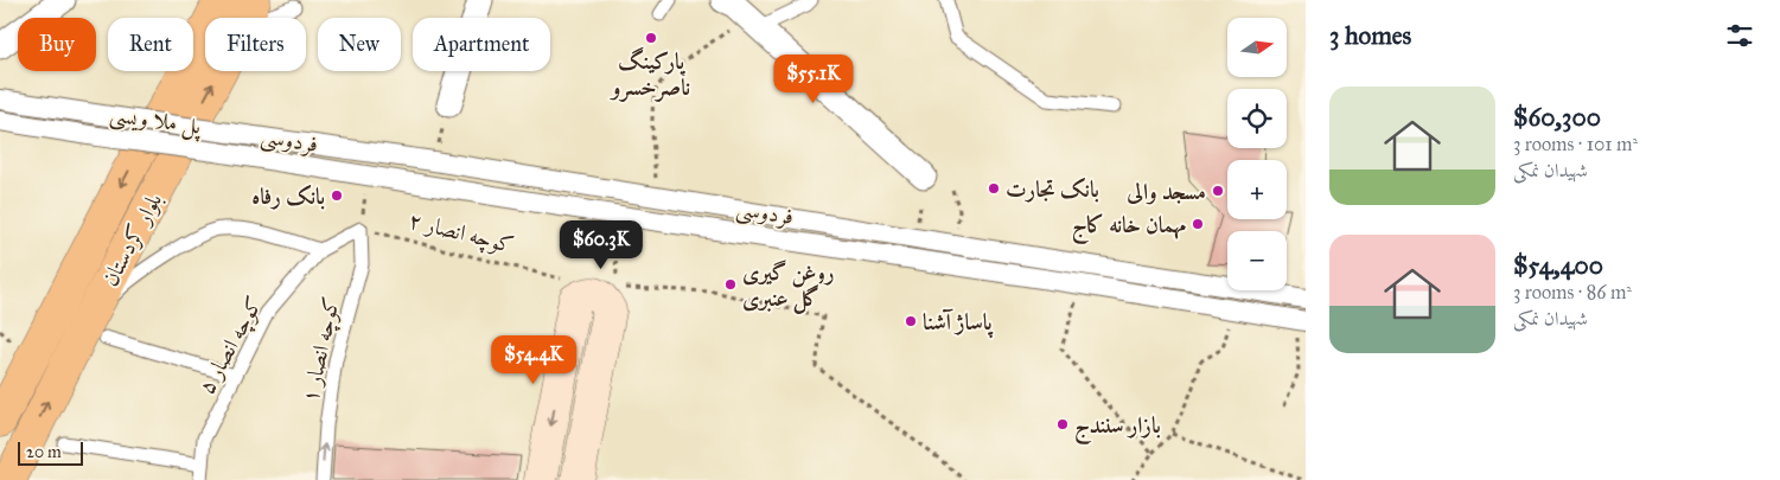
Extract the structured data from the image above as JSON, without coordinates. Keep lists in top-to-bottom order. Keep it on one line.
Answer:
{"streets":{"main road":["بلوار کردستان"],"street":["پل ملا ویسی","فردوسی"],"lane":["کوچه انصار ۵","کوچه انصار ۱"],"path":["کوچه انصار ۲"]},"crossings":[["پل ملا ویسی","فردوسی"],["کوچه انصار ۲","کوچه انصار ۵"],["کوچه انصار ۲","کوچه انصار ۱"],["کوچه انصار ۵","کوچه انصار ۱"]],"one_way":["کوچه انصار ۱"],"places":["پارکینگ ناصرخسرو","بانک تجارت","مسجد والی","بانک رفاه","مهمان خانه کاج","روغن گیری گل عنبری","پاساژ آشنا","بازار سنندج"],"scale_bar":"20 m","north":"right","page":{"heading":"3 homes","map_buttons":["+","−"],"chip":["Buy","Rent","Filters","New","Apartment"],"price":["$55.1K","$60.3K","$54.4K"],"list":[{"name":"$60,300","note":"3 rooms · 101 m² · شهیدان نمکی"},{"name":"$54,400","note":"3 rooms · 86 m² · شهیدان نمکی"}],"scale":"20 m"}}
